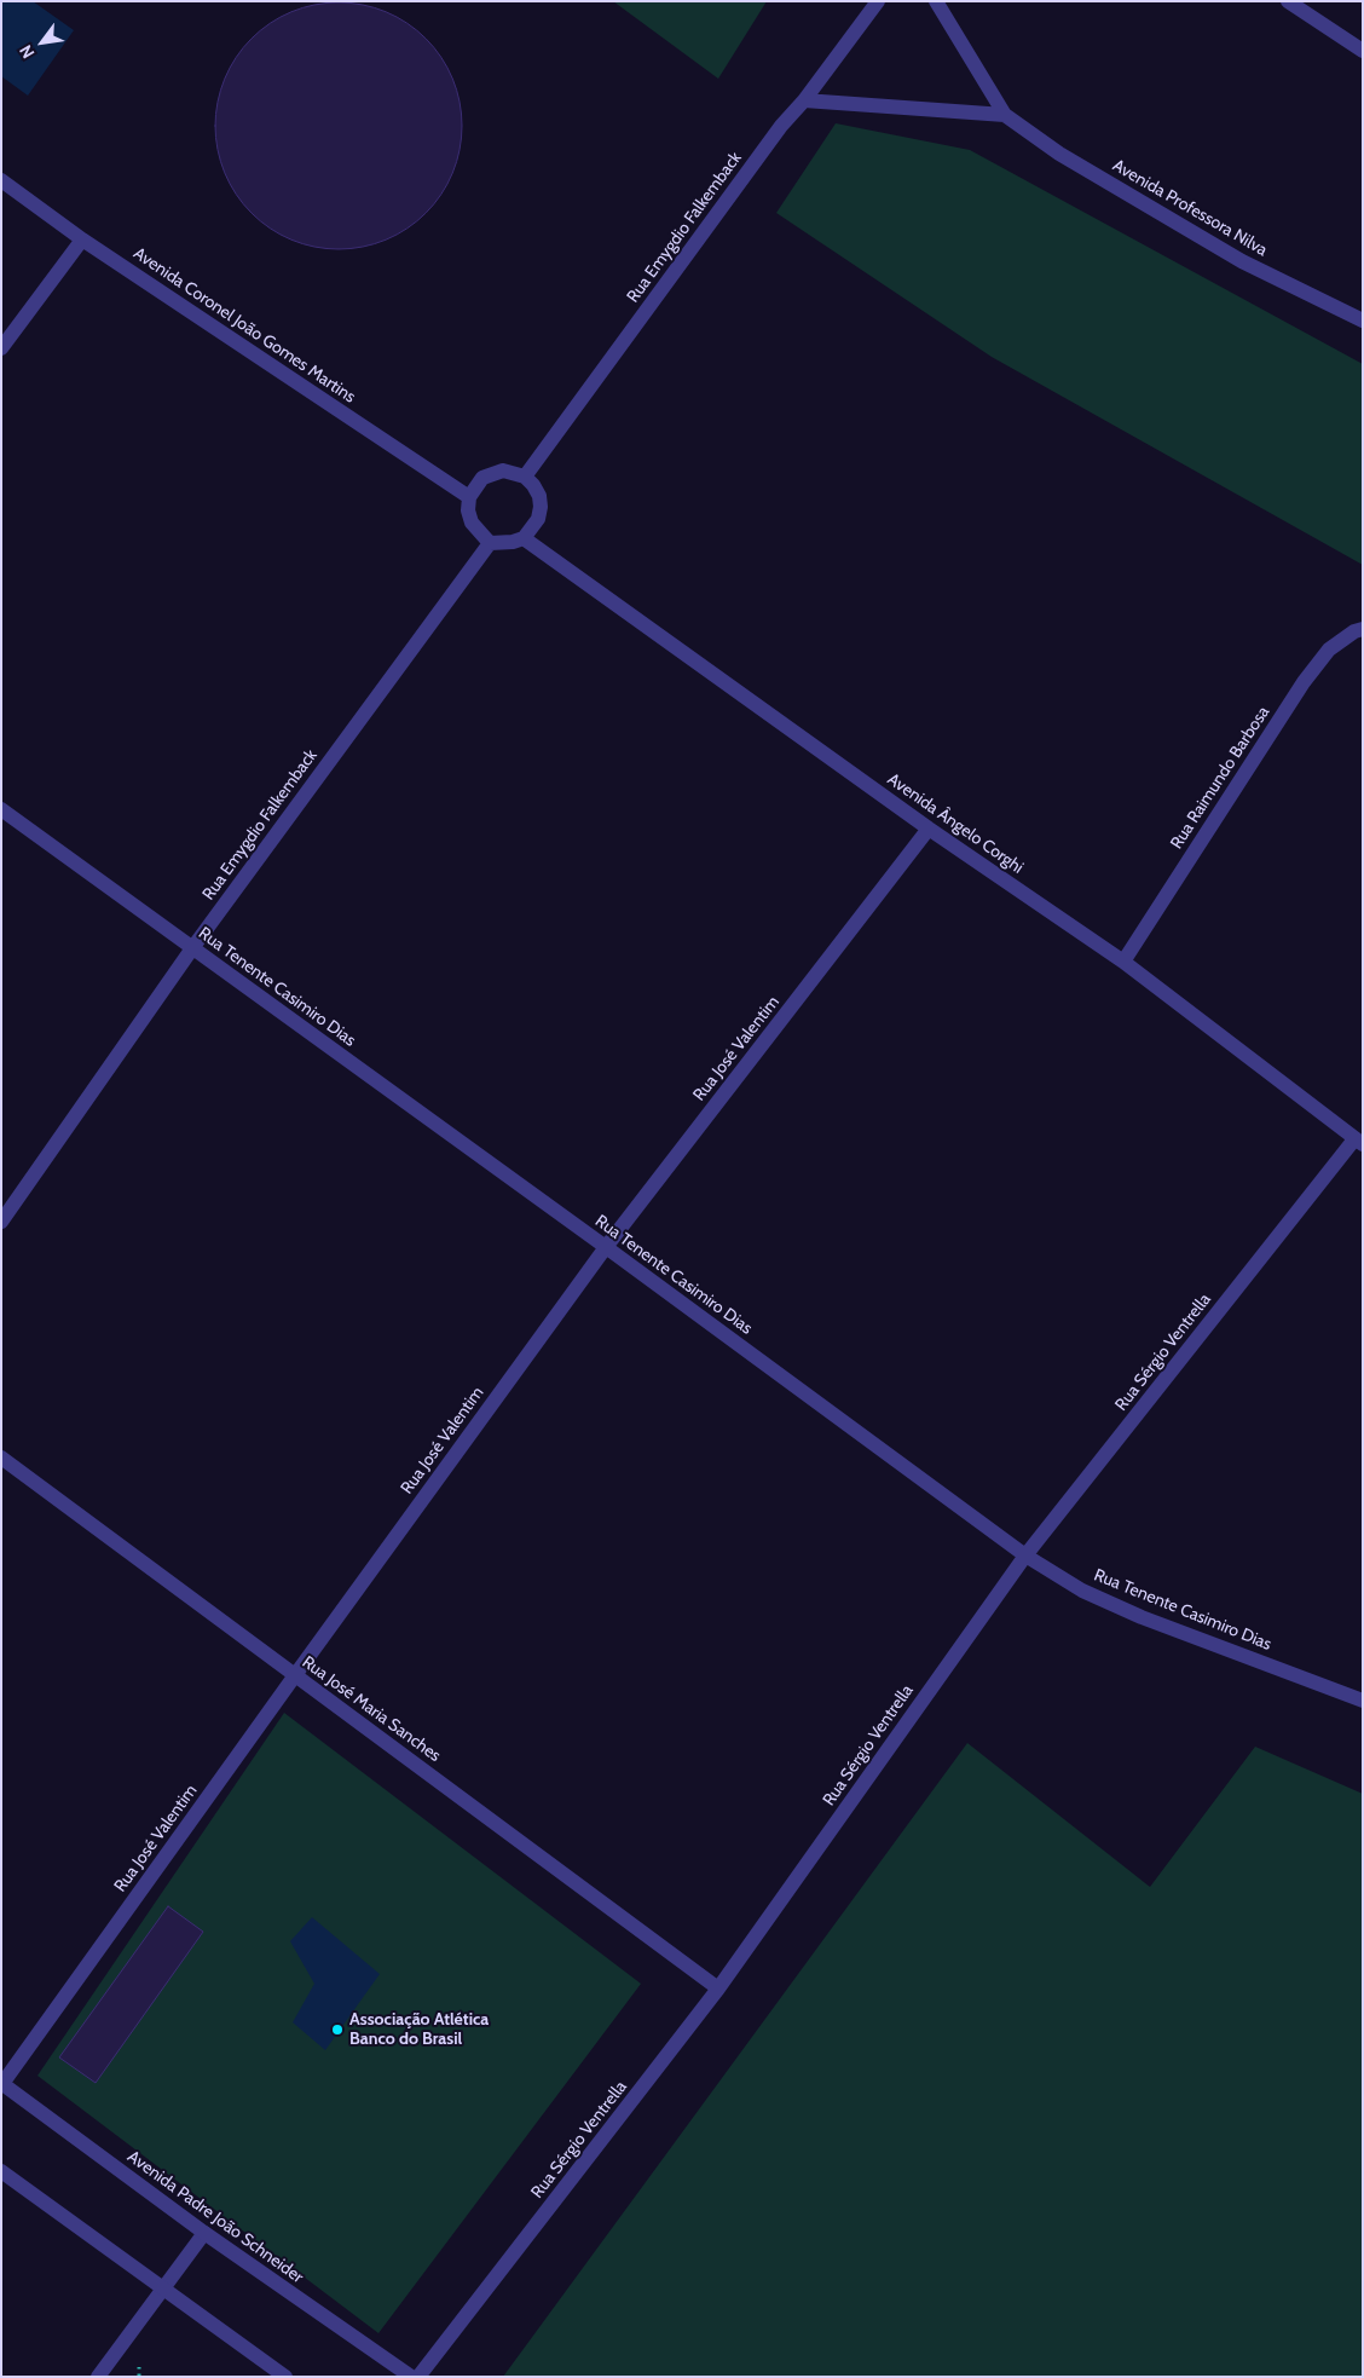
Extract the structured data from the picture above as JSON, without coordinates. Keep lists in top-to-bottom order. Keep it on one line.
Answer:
{"streets":{"street":["Avenida Professora Nilva","Rua Emygdio Falkemback","Avenida Coronel João Gomes Martins","Rua Raimundo Barbosa","Avenida Ângelo Corghi","Rua Tenente Casimiro Dias","Rua José Valentim","Rua Sérgio Ventrella","Rua José Maria Sanches","Avenida Padre João Schneider"]},"crossings":[["Rua Emygdio Falkemback","Avenida Coronel João Gomes Martins"],["Rua Emygdio Falkemback","Avenida Ângelo Corghi"],["Rua Emygdio Falkemback","Rua Tenente Casimiro Dias"],["Avenida Coronel João Gomes Martins","Avenida Ângelo Corghi"],["Rua Raimundo Barbosa","Avenida Ângelo Corghi"],["Avenida Ângelo Corghi","Rua José Valentim"],["Avenida Ângelo Corghi","Rua Sérgio Ventrella"],["Rua Tenente Casimiro Dias","Rua José Valentim"],["Rua Tenente Casimiro Dias","Rua Sérgio Ventrella"],["Rua José Valentim","Rua José Maria Sanches"],["Rua José Valentim","Avenida Padre João Schneider"],["Rua Sérgio Ventrella","Rua José Maria Sanches"]],"places":["Associação Atlética Banco do Brasil"],"north":"bottom left"}
